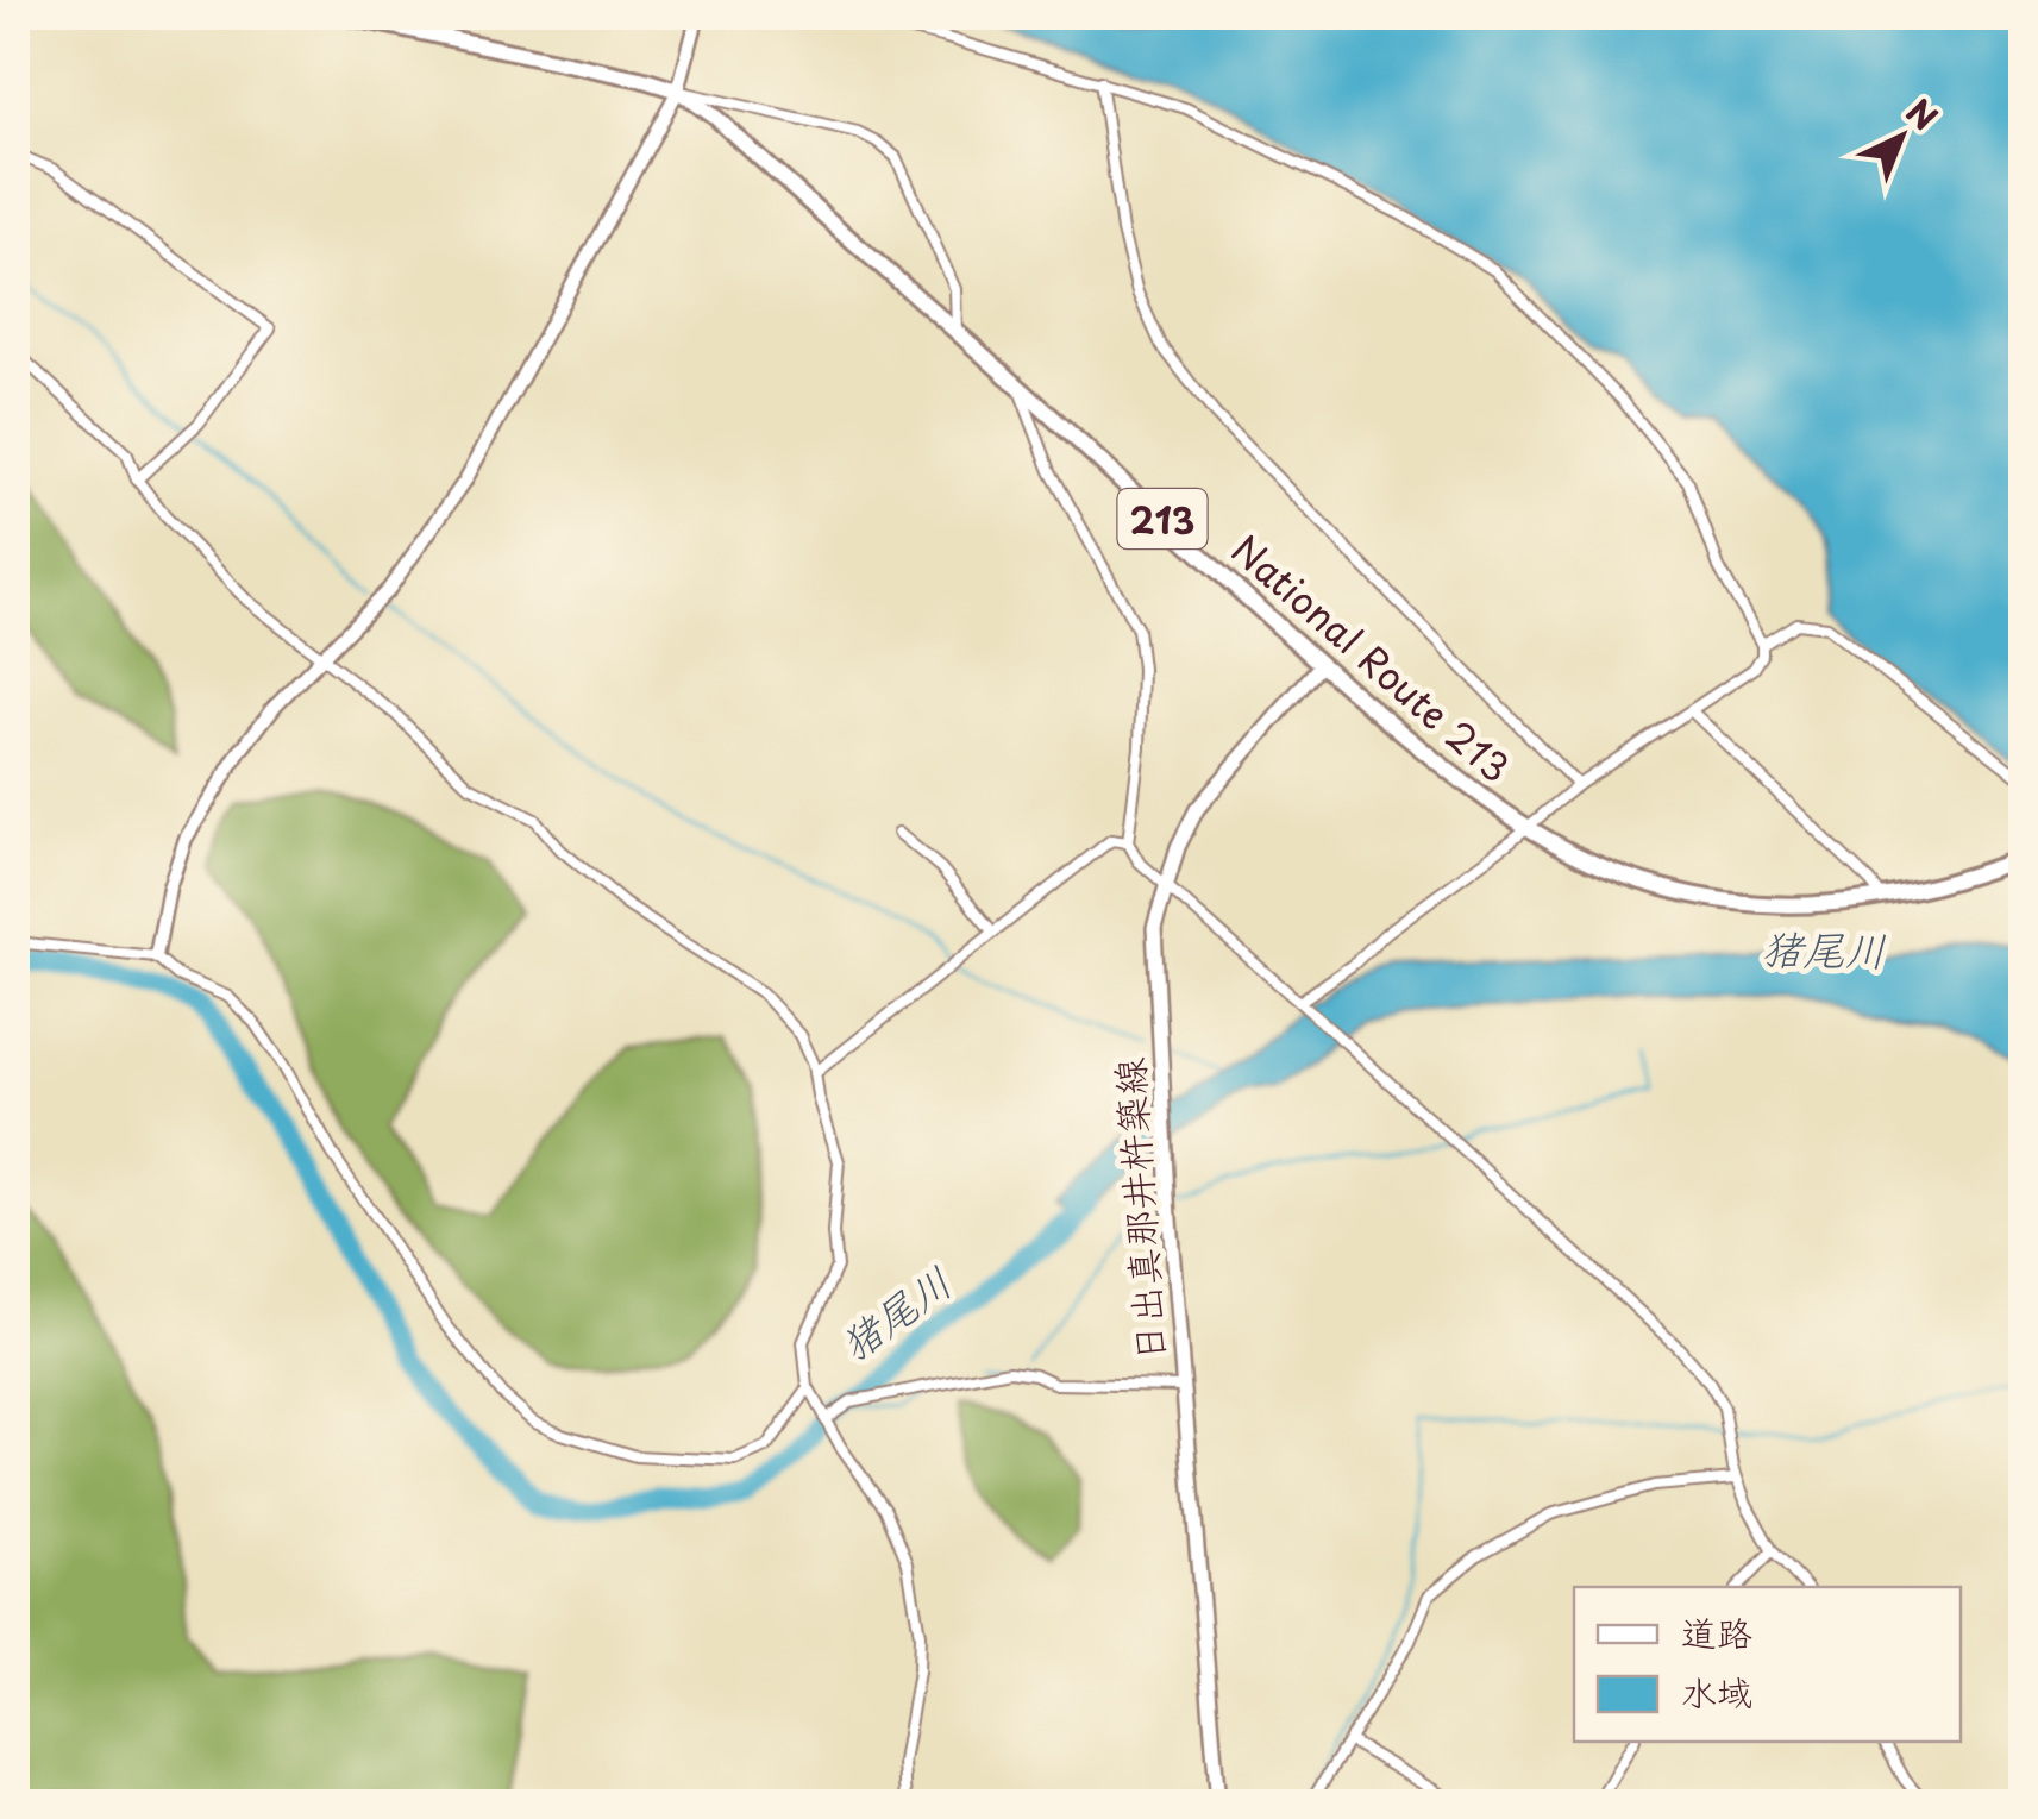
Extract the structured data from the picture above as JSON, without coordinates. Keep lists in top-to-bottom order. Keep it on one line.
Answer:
{"streets":{"highway":["213","National Route 213"],"main road":["日出真那井杵築線"]},"crossings":[["National Route 213","日出真那井杵築線"]],"water":["猪尾川"],"legend":["道路","水域"],"north":"top right"}
